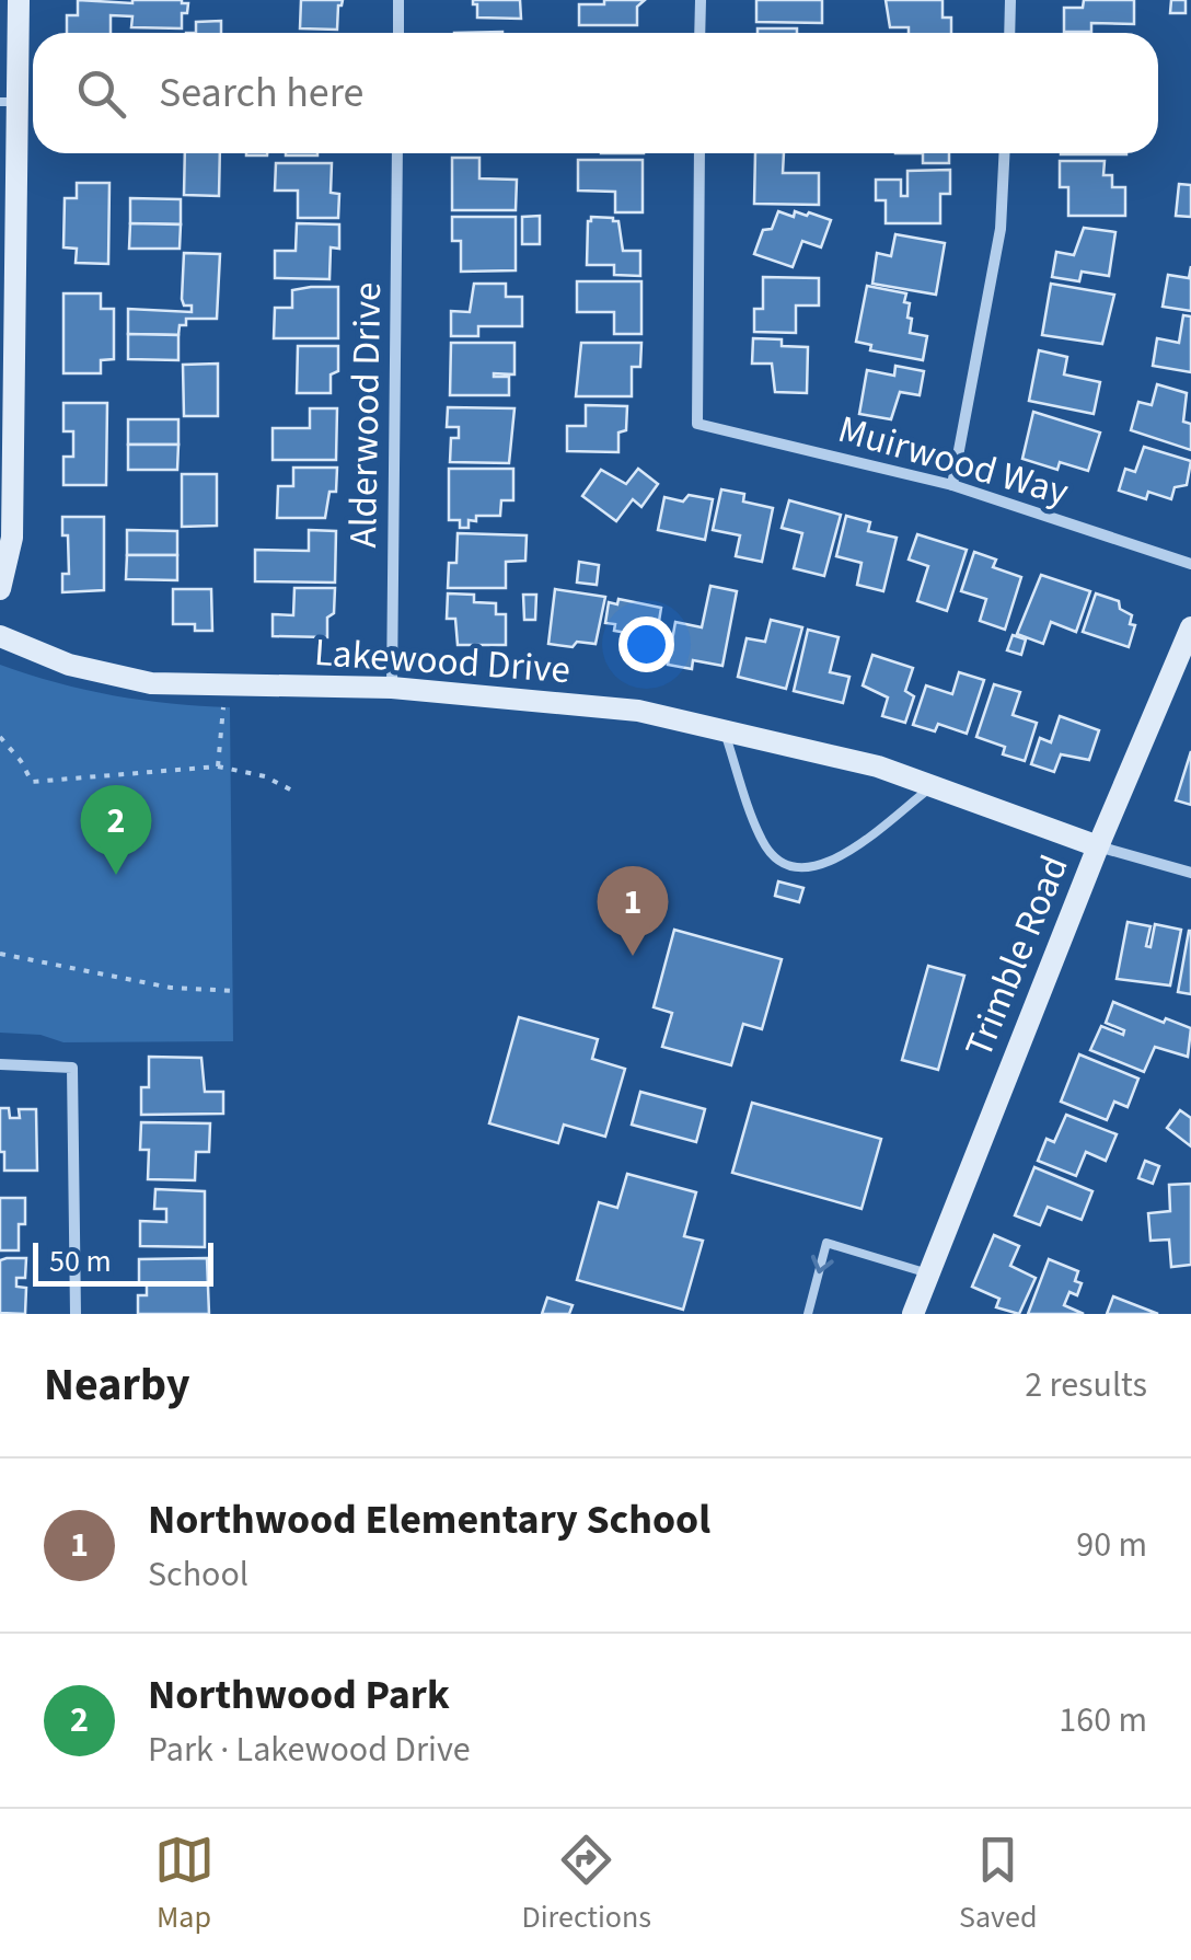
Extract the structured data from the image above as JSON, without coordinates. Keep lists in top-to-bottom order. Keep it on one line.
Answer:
{"streets":{"street":["Alderwood Drive","Muirwood Way","Lakewood Drive","Trimble Road"]},"crossings":[["Alderwood Drive","Lakewood Drive"],["Lakewood Drive","Trimble Road"]],"scale_bar":"50 m","page":{"search":"Search here","pins":["2","1"],"scale":"50 m","heading":["Nearby","2 results"],"list":[{"mark":"1","name":"Northwood Elementary School","note":"School","value":"90 m"},{"mark":"2","name":"Northwood Park","note":"Park · Lakewood Drive","value":"160 m"}],"nav":["Map","Directions","Saved"]}}
